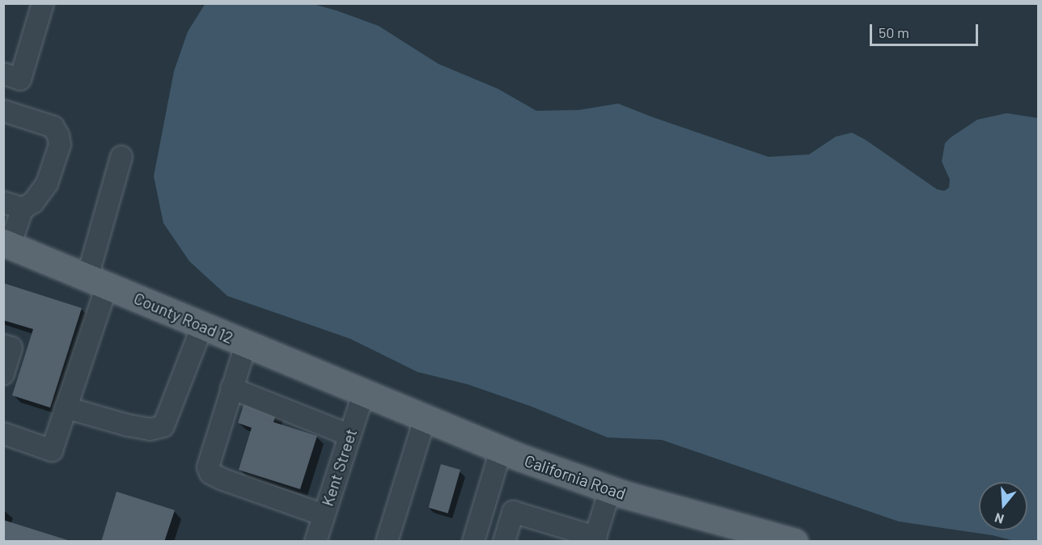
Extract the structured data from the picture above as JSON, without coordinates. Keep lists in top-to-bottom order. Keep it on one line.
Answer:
{"streets":{"main road":["County Road 12","California Road"],"street":["Kent Street"]},"crossings":[["County Road 12","Kent Street"],["County Road 12","California Road"],["Kent Street","California Road"]],"scale_bar":"50 m","north":"bottom"}
